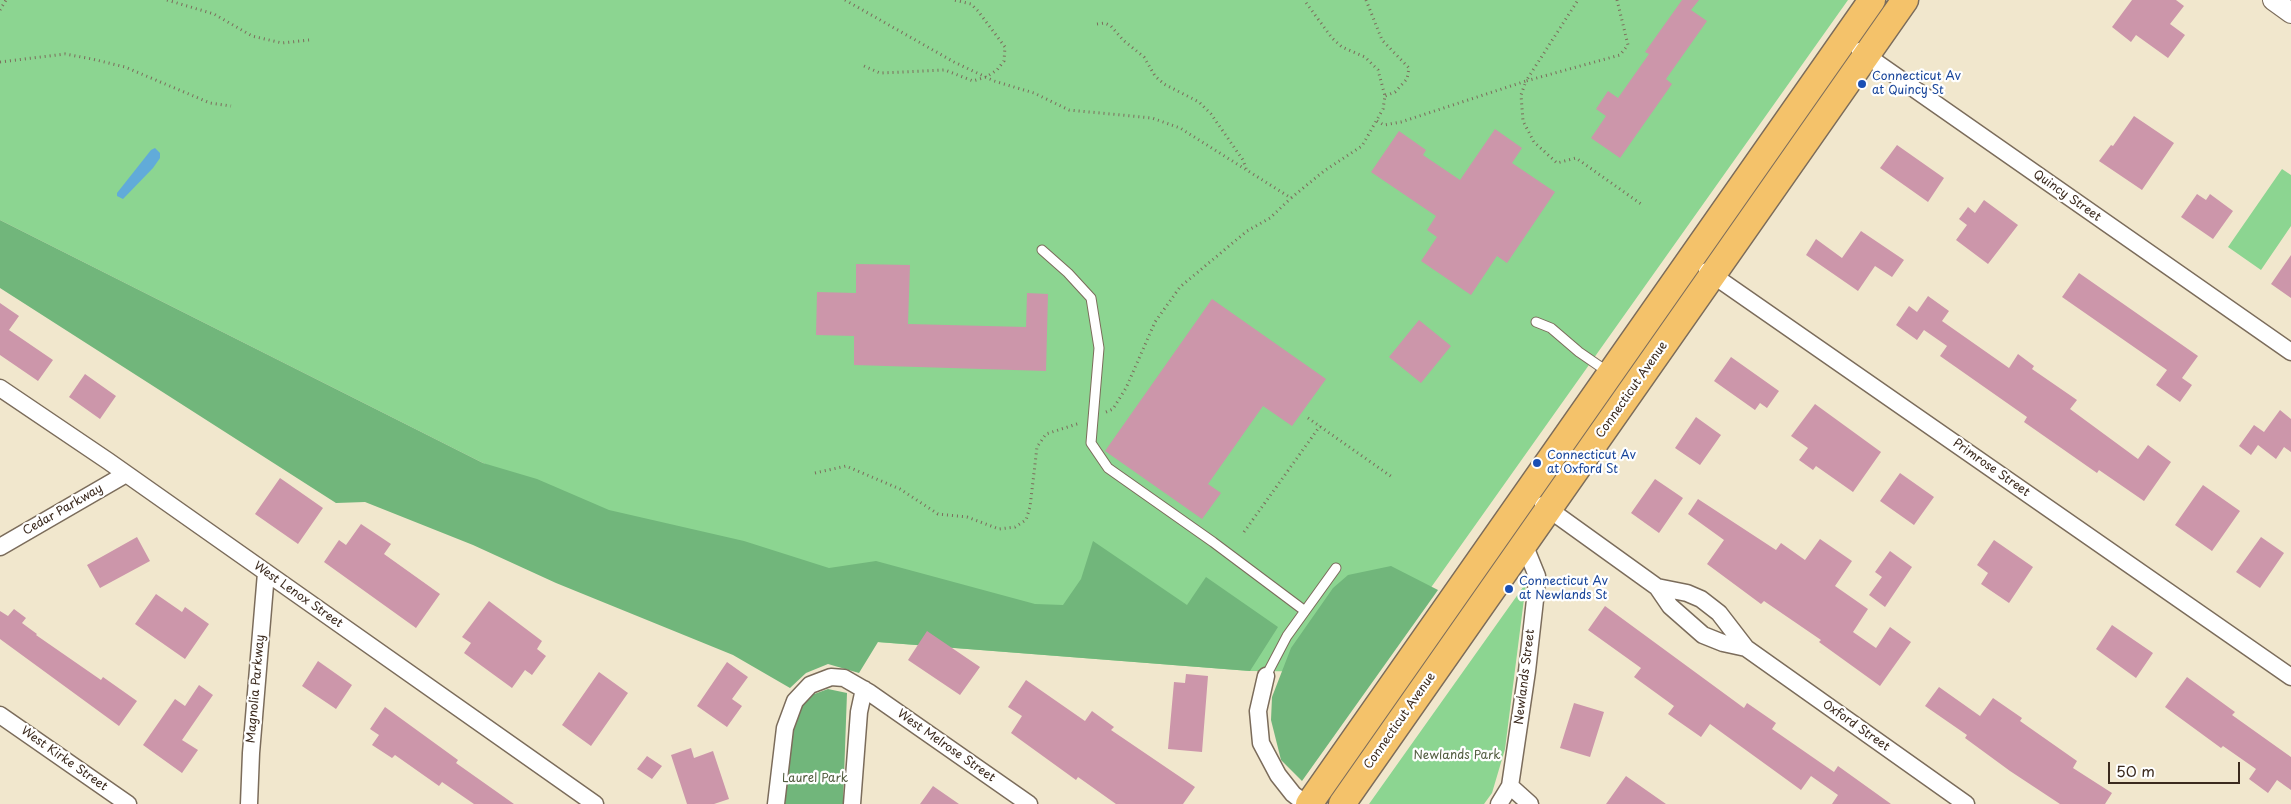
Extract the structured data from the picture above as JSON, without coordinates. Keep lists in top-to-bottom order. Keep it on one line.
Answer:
{"streets":{"main road":["Connecticut Avenue"],"street":["Quincy Street","Primrose Street","Cedar Parkway","West Lenox Street","Newlands Street","Magnolia Parkway","Oxford Street","West Melrose Street","West Kirke Street"]},"crossings":[["Quincy Street","Connecticut Avenue"],["Connecticut Avenue","Primrose Street"],["Connecticut Avenue","Newlands Street"],["Connecticut Avenue","Oxford Street"],["Cedar Parkway","West Lenox Street"],["West Lenox Street","Magnolia Parkway"]],"parks":["Newlands Park","Laurel Park"],"places":["Connecticut Av at Quincy St","Connecticut Av at Oxford St","Connecticut Av at Newlands St"],"scale_bar":"50 m"}
